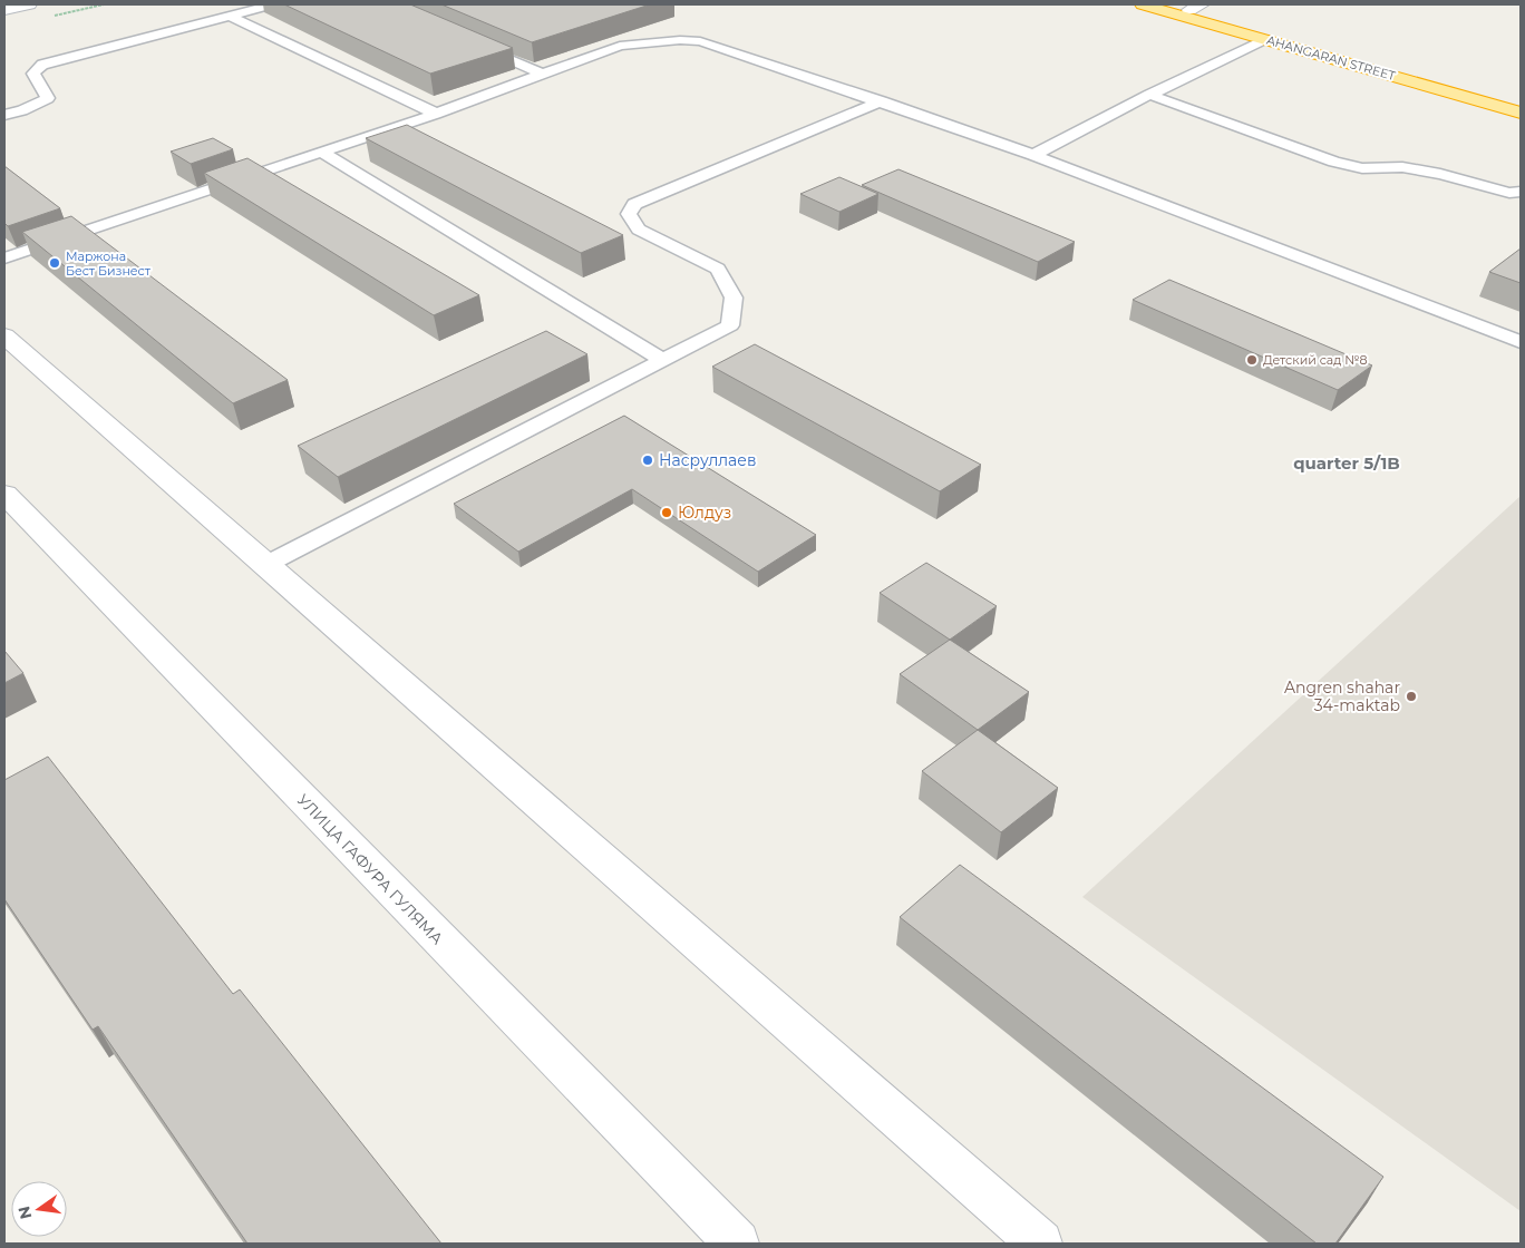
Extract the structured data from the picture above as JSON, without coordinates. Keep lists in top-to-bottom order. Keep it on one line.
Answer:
{"streets":{"highway":["AHANGARAN STREET"],"street":["УЛИЦА ГАФУРА ГУЛЯМА"]},"districts":["quarter 5/1B"],"places":["Маржона Бест Бизнест","Детский сад №8","Насруллаев","Юлдуз","Angren shahar 34-maktab"],"north":"left"}
